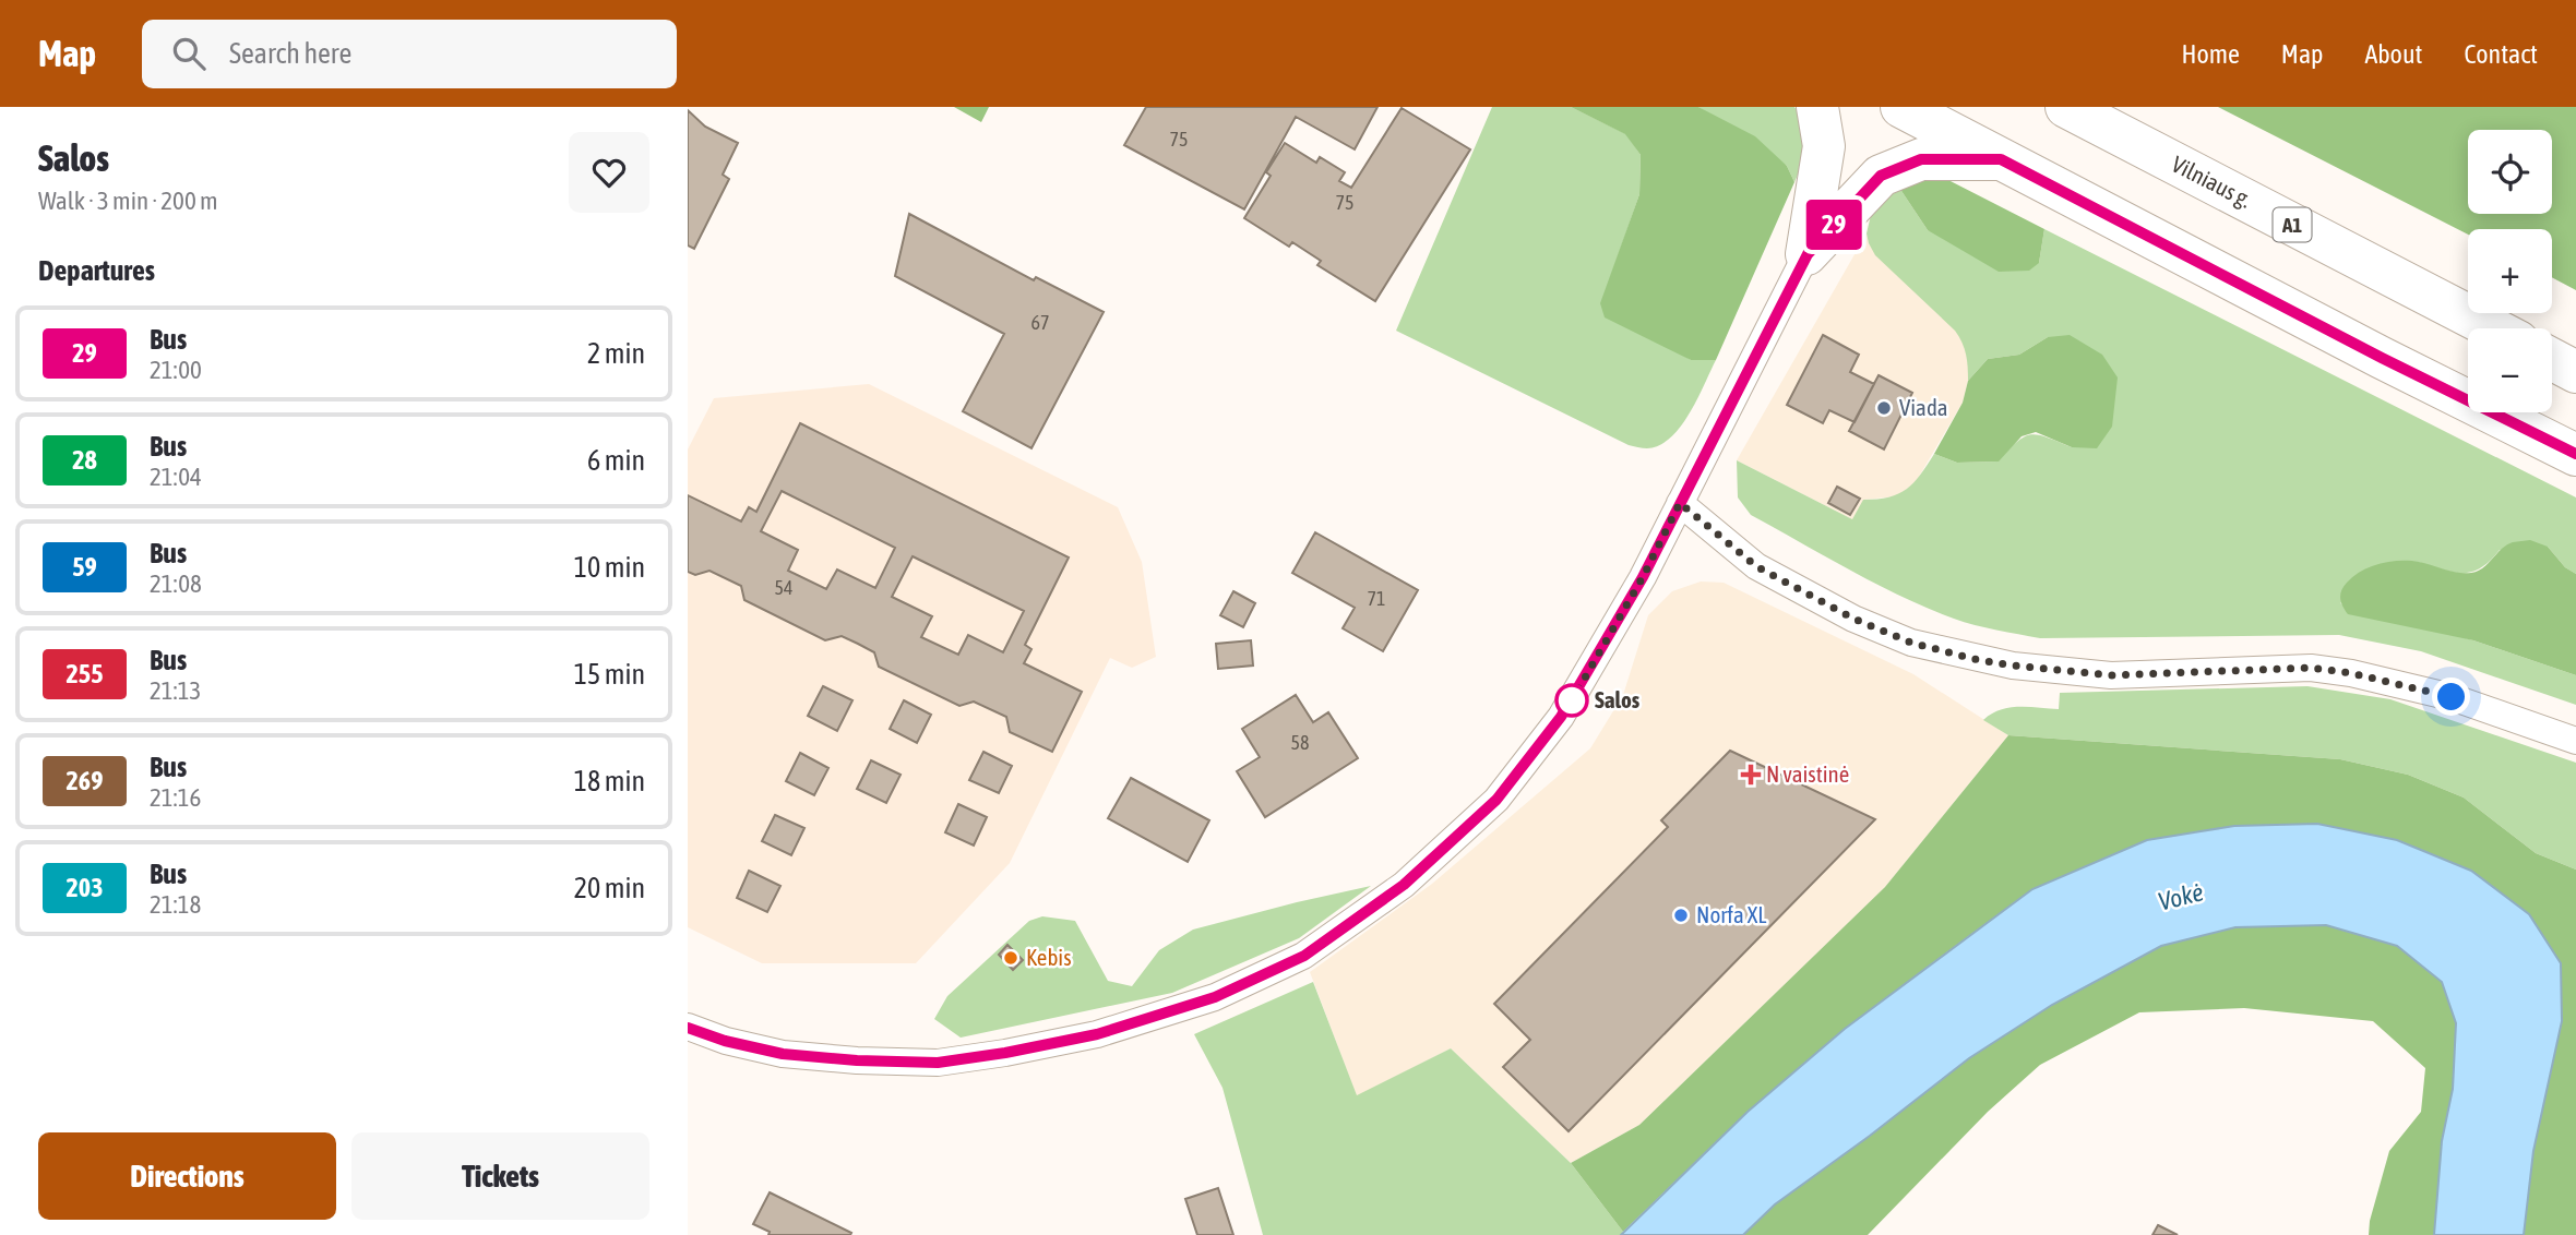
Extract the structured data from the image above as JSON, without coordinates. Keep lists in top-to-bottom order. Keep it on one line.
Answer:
{"streets":{"highway":["Vilniaus g.","A1"]},"water":["Vokė"],"places":{"other":["Viada","Salos","Norfa XL","Kebis"],"health":["N vaistinė"]},"lines":["bus line 29"],"house_numbers":["75","75","67","54","71","58"],"page":{"header":"Map","search":"Search here","nav":["Home","Map","About","Contact"],"heading":[["Salos","Walk · 3 min · 200 m"],"Departures"],"on_map":"29","map_buttons":["+","−"],"list":[{"mark":"29","name":"Bus","note":"21:00","value":"2 min"},{"mark":"28","name":"Bus","note":"21:04","value":"6 min"},{"mark":"59","name":"Bus","note":"21:08","value":"10 min"},{"mark":"255","name":"Bus","note":"21:13","value":"15 min"},{"mark":"269","name":"Bus","note":"21:16","value":"18 min"},{"mark":"203","name":"Bus","note":"21:18","value":"20 min"}],"buttons":["Directions","Tickets"]}}
